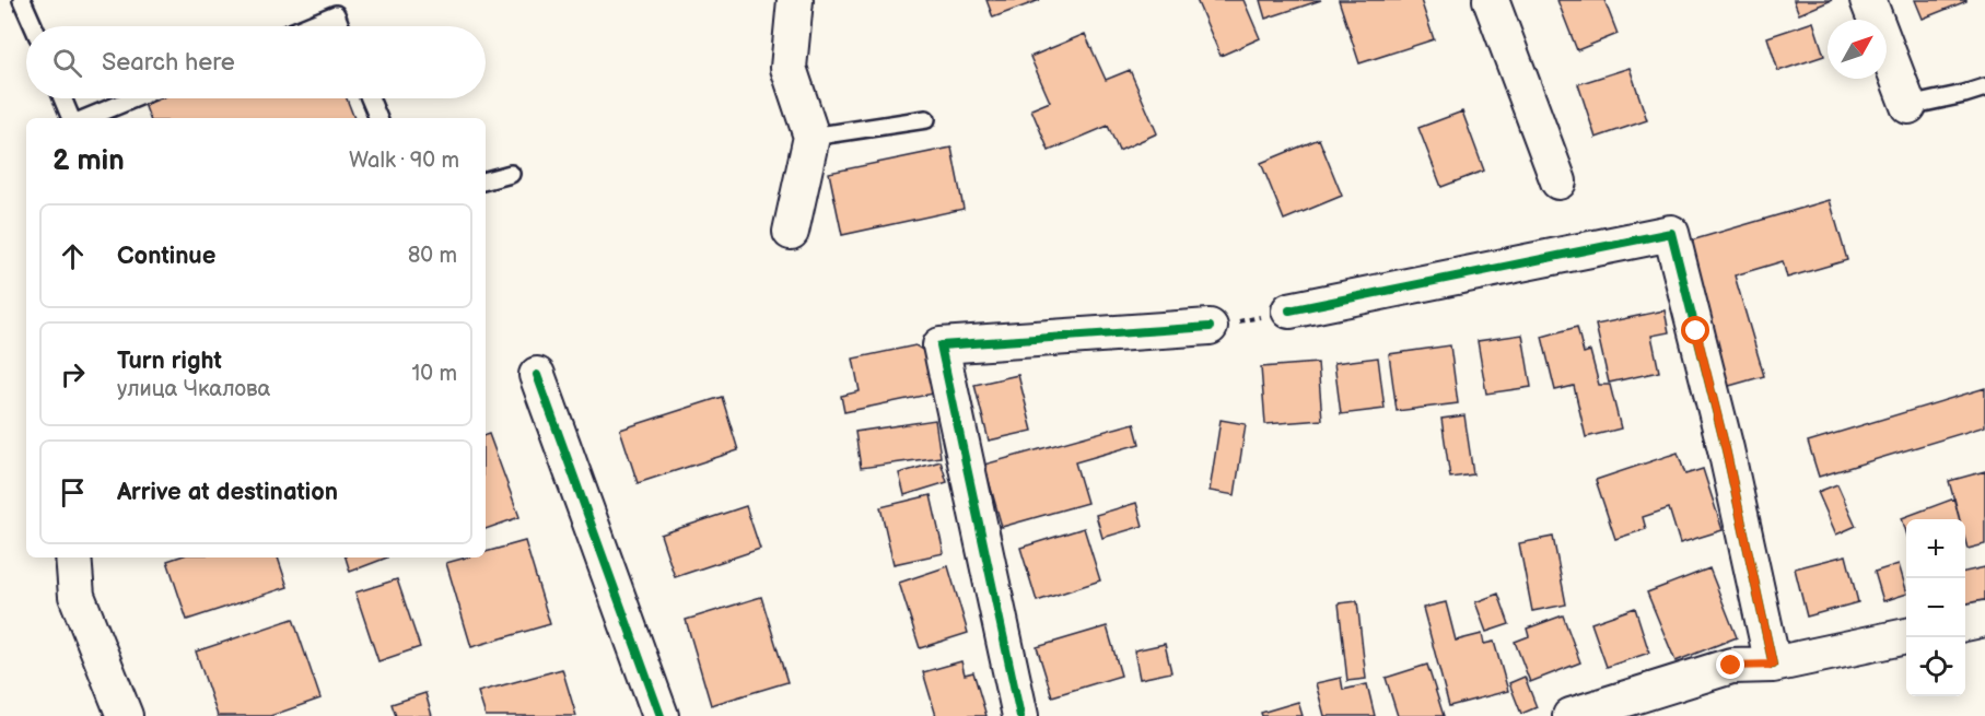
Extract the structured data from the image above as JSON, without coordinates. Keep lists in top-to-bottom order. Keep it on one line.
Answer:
{"north":"top right","page":{"search":"Search here","heading":["2 min","Walk · 90 m"],"list":[["Continue","80 m"],["Turn right","улица Чкалова","10 m"],"Arrive at destination"],"map_buttons":["+","−"]}}
